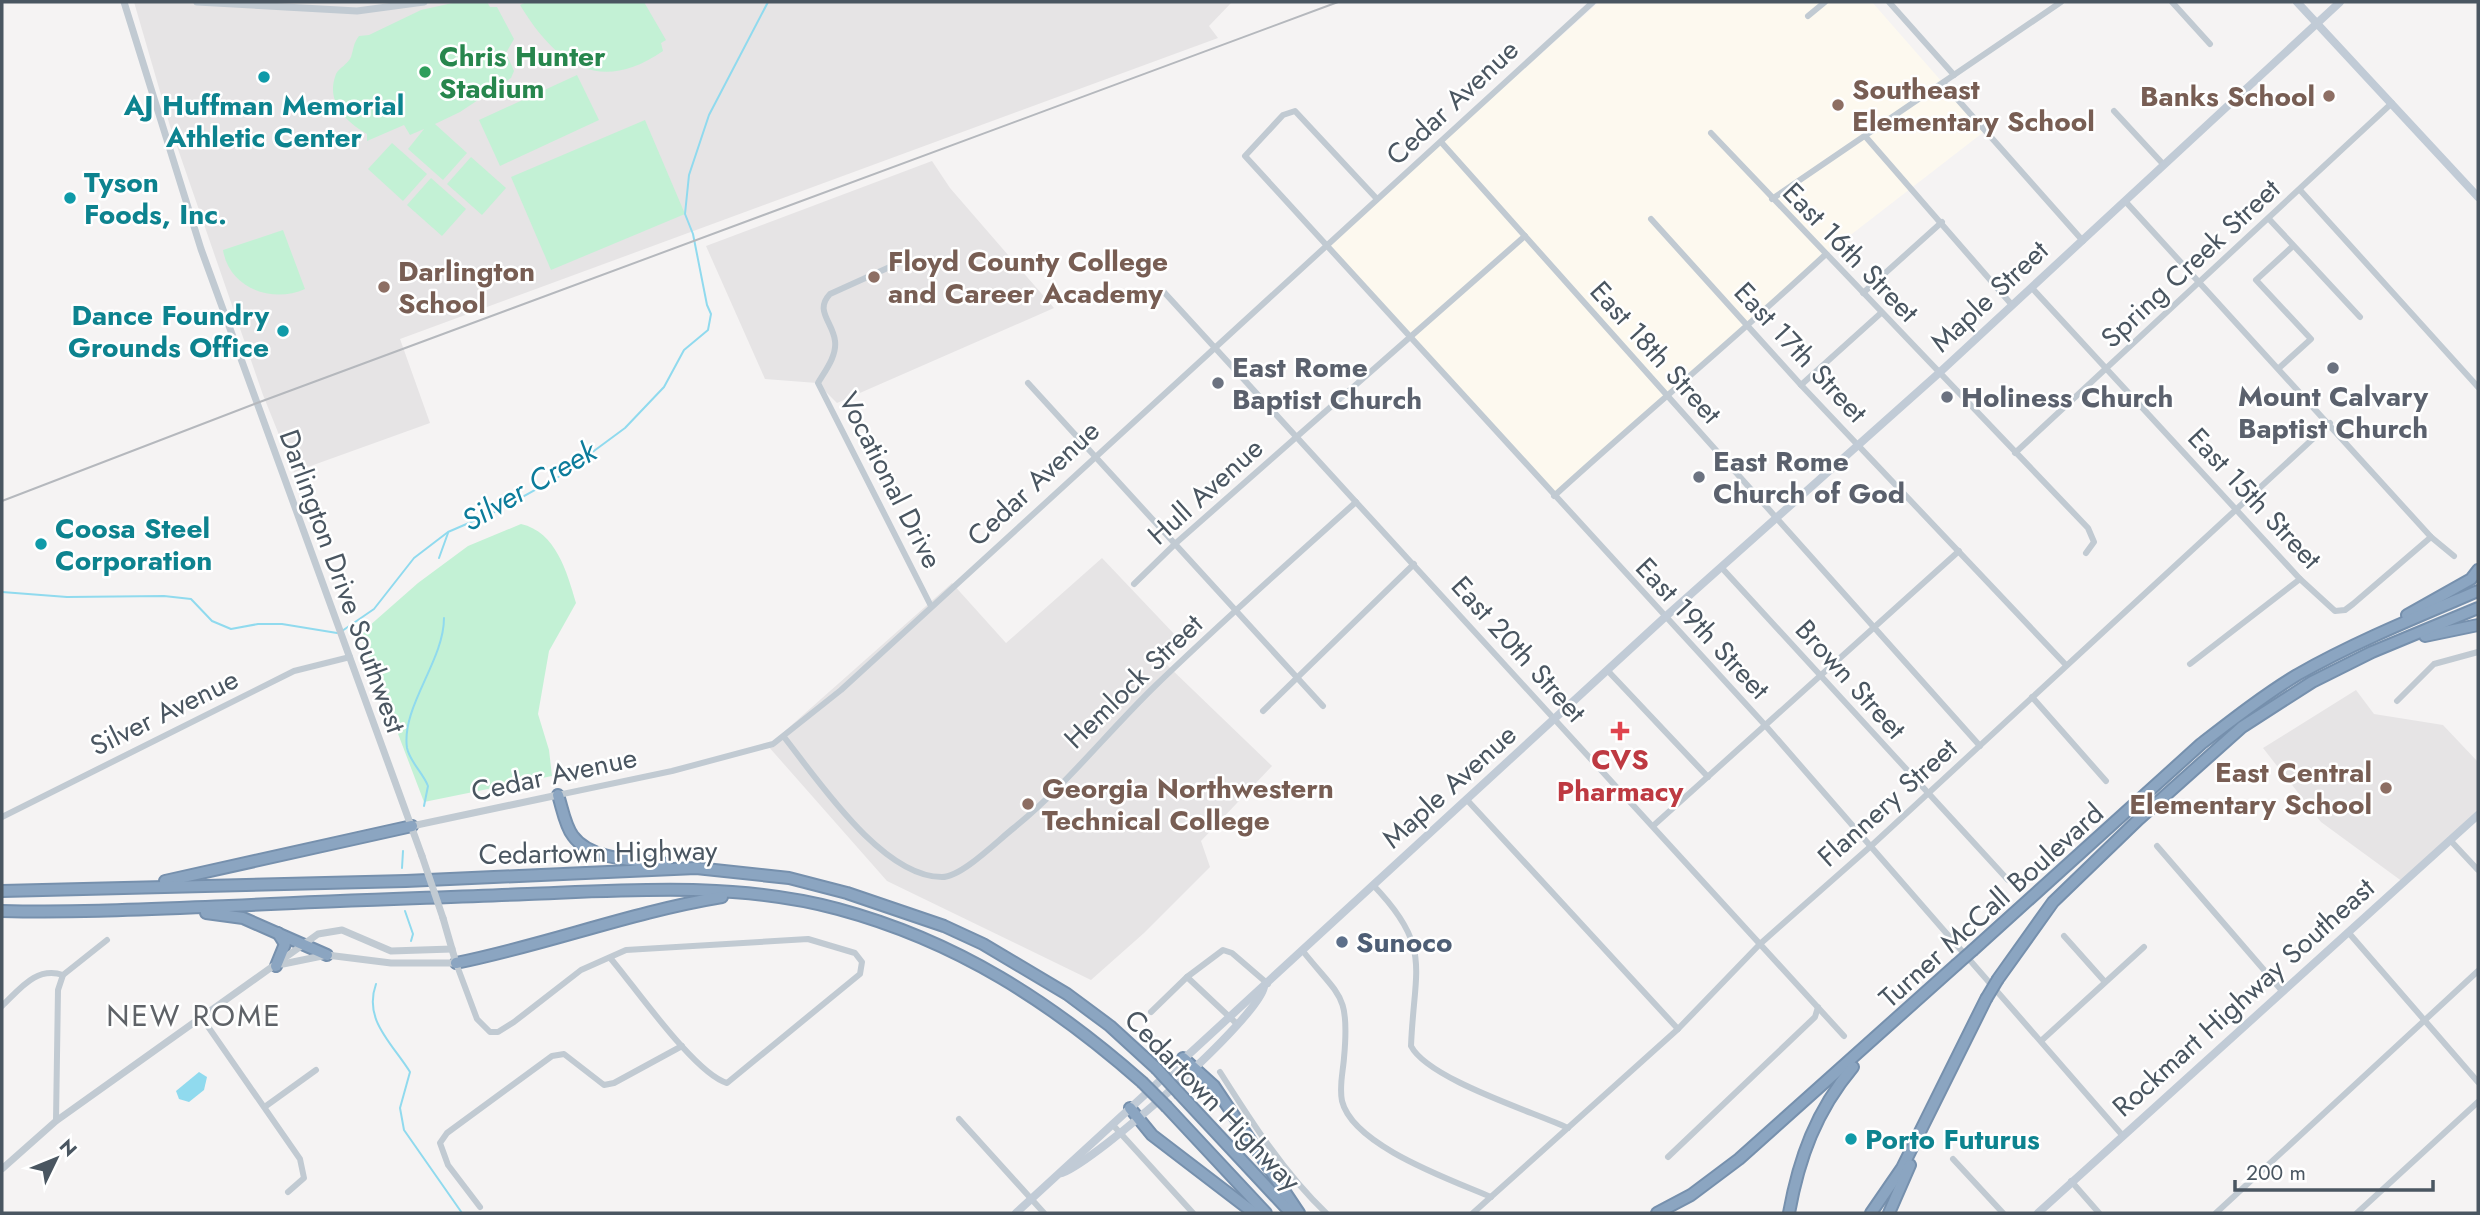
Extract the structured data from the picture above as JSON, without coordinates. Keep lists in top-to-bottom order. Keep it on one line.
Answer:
{"streets":{"highway":["Cedartown Highway","Turner McCall Boulevard"],"main road":["Maple Street","Maple Avenue","Rockmart Highway Southeast"],"street":["Cedar Avenue","East 16th Street","Spring Creek Street","East 18th Street","East 17th Street","Vocational Drive","Hull Avenue","East 15th Street","Darlington Drive Southwest","East 19th Street","East 20th Street","Brown Street","Hemlock Street","Silver Avenue","Flannery Street"]},"crossings":[["Cedar Avenue","East 18th Street"],["Cedar Avenue","Vocational Drive"],["Cedar Avenue","Darlington Drive Southwest"],["Cedar Avenue","East 19th Street"],["Cedar Avenue","East 20th Street"],["Cedar Avenue","Hemlock Street"],["East 16th Street","Spring Creek Street"],["East 16th Street","Maple Street"],["Spring Creek Street","East 15th Street"],["Maple Street","East 18th Street"],["Maple Street","East 17th Street"],["Maple Street","East 15th Street"],["Maple Street","East 19th Street"],["Maple Street","Brown Street"],["Maple Street","Maple Avenue"],["East 18th Street","Hull Avenue"],["East 18th Street","Flannery Street"],["East 17th Street","Flannery Street"],["Hull Avenue","East 19th Street"],["Hull Avenue","East 20th Street"],["East 15th Street","Flannery Street"],["Darlington Drive Southwest","Silver Avenue"],["East 19th Street","Maple Avenue"],["East 19th Street","Flannery Street"],["East 19th Street","Rockmart Highway Southeast"],["East 20th Street","Hemlock Street"],["East 20th Street","Maple Avenue"],["East 20th Street","Flannery Street"],["Brown Street","Flannery Street"]],"districts":["NEW ROME"],"water":["Silver Creek"],"places":{"other":["Chris Hunter Stadium","AJ Huffman Memorial Athletic Center","Banks School","Southeast Elementary School","Tyson Foods, Inc.","Floyd County College and Career Academy","Darlington School","Dance Foundry Grounds Office","Mount Calvary Baptist Church","East Rome Baptist Church","Holiness Church","East Rome Church of God","Coosa Steel Corporation","East Central Elementary School","Georgia Northwestern Technical College","Sunoco","Porto Futurus"],"health":["CVS Pharmacy"]},"scale_bar":"200 m","north":"top right"}
